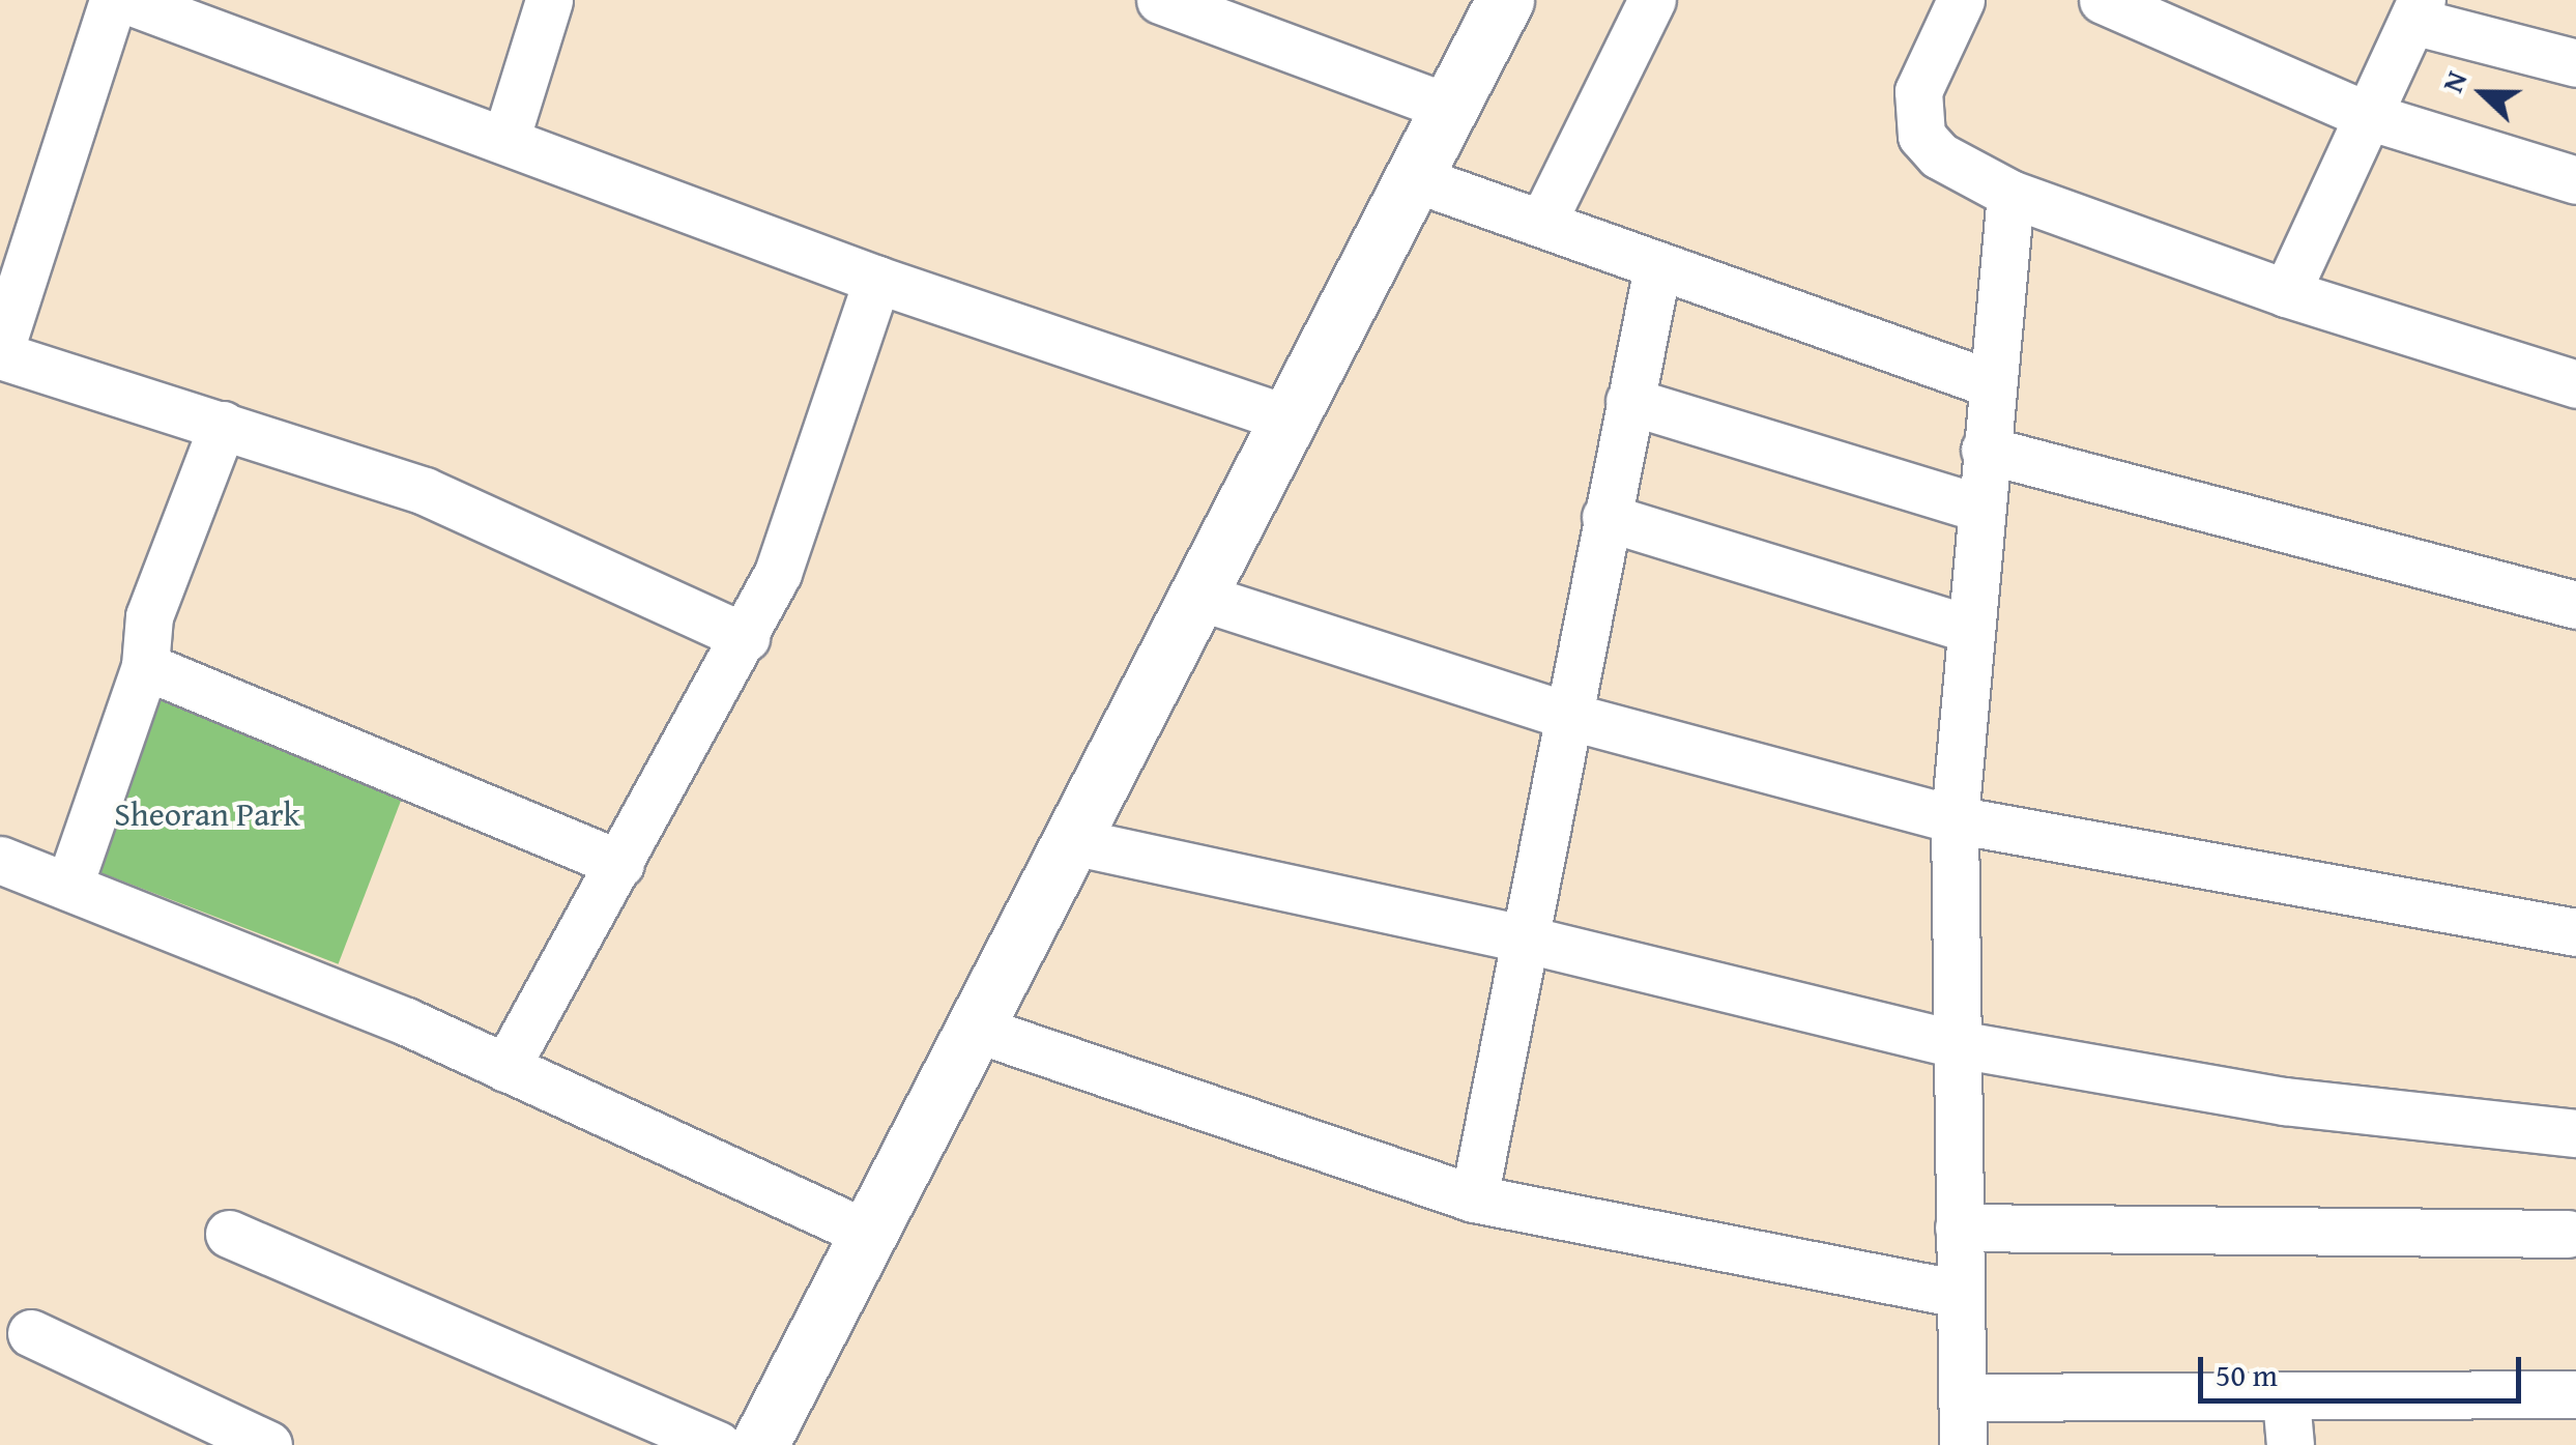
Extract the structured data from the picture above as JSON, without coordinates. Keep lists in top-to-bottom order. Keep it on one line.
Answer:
{"parks":["Sheoran Park"],"scale_bar":"50 m","north":"left"}
